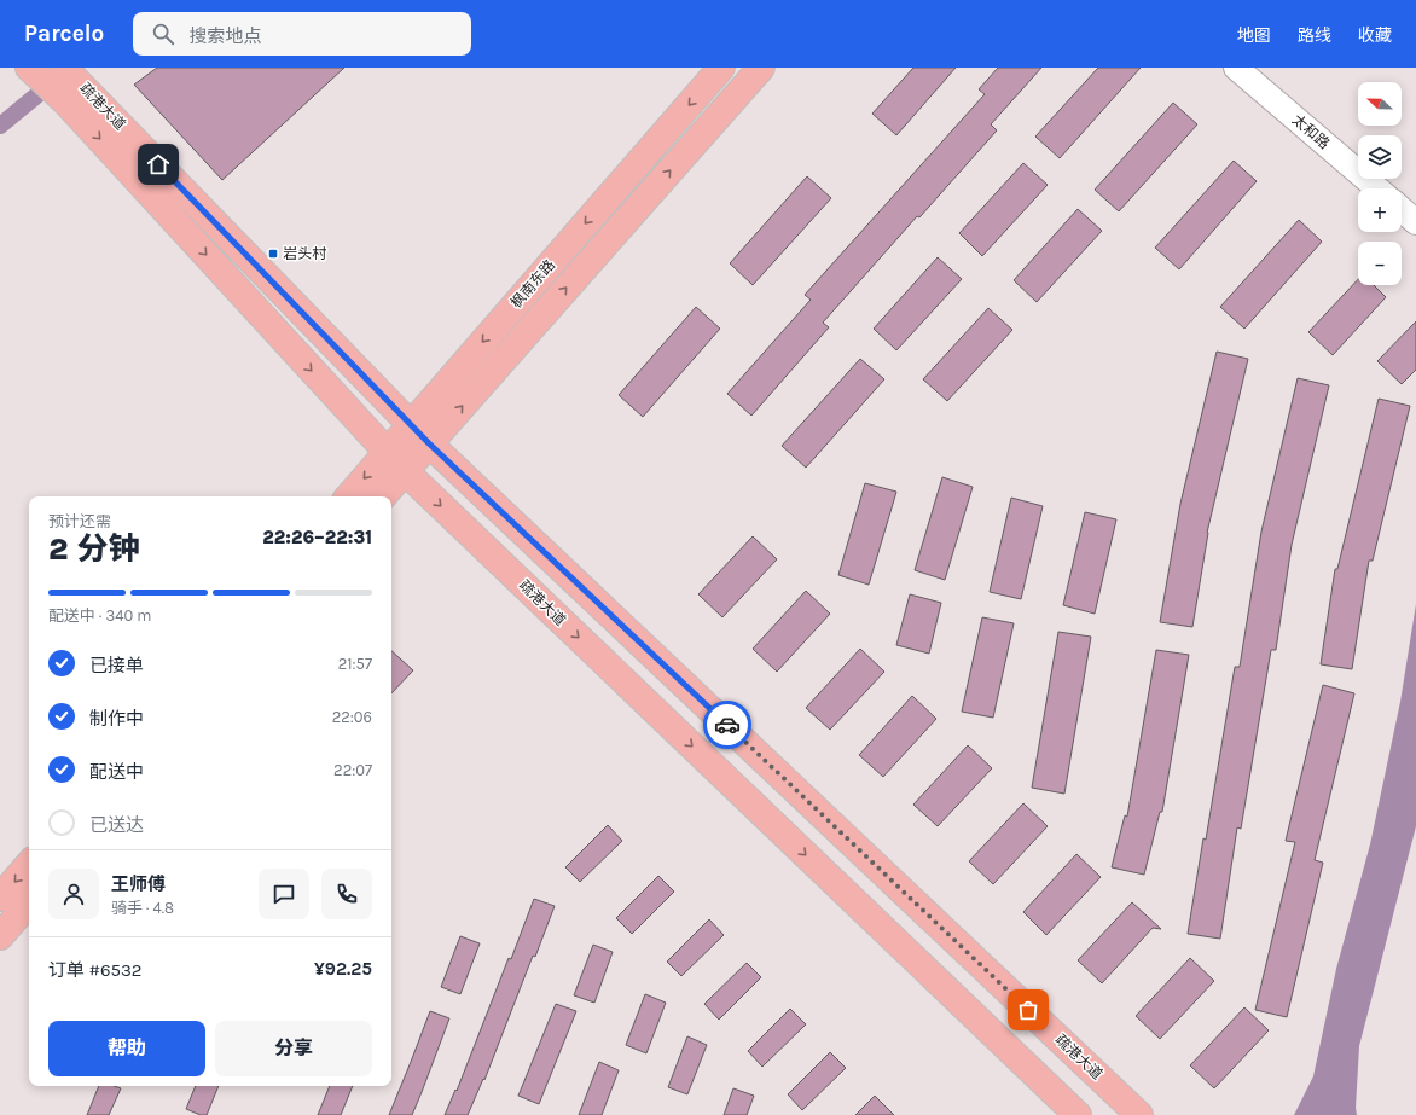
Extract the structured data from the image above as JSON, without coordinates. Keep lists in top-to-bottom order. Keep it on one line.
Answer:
{"streets":{"main road":["疏港大道","枫南东路"],"street":["太和路"]},"crossings":[["疏港大道","枫南东路"]],"places":{"transit":["岩头村"]},"north":"left","page":{"header":"Parcelo","search":"搜索地点","nav":["地图","路线","收藏"],"map_buttons":["+","−"],"heading":["2 分钟","预计还需","22:26–22:31"],"panel":["王师傅","骑手 · 4.8","订单 #6532","¥92.25"],"bar":"配送中 · 340 m","list":[["已接单","21:57"],["制作中","22:06"],["配送中","22:07"],"已送达"],"buttons":["帮助","分享"]}}
